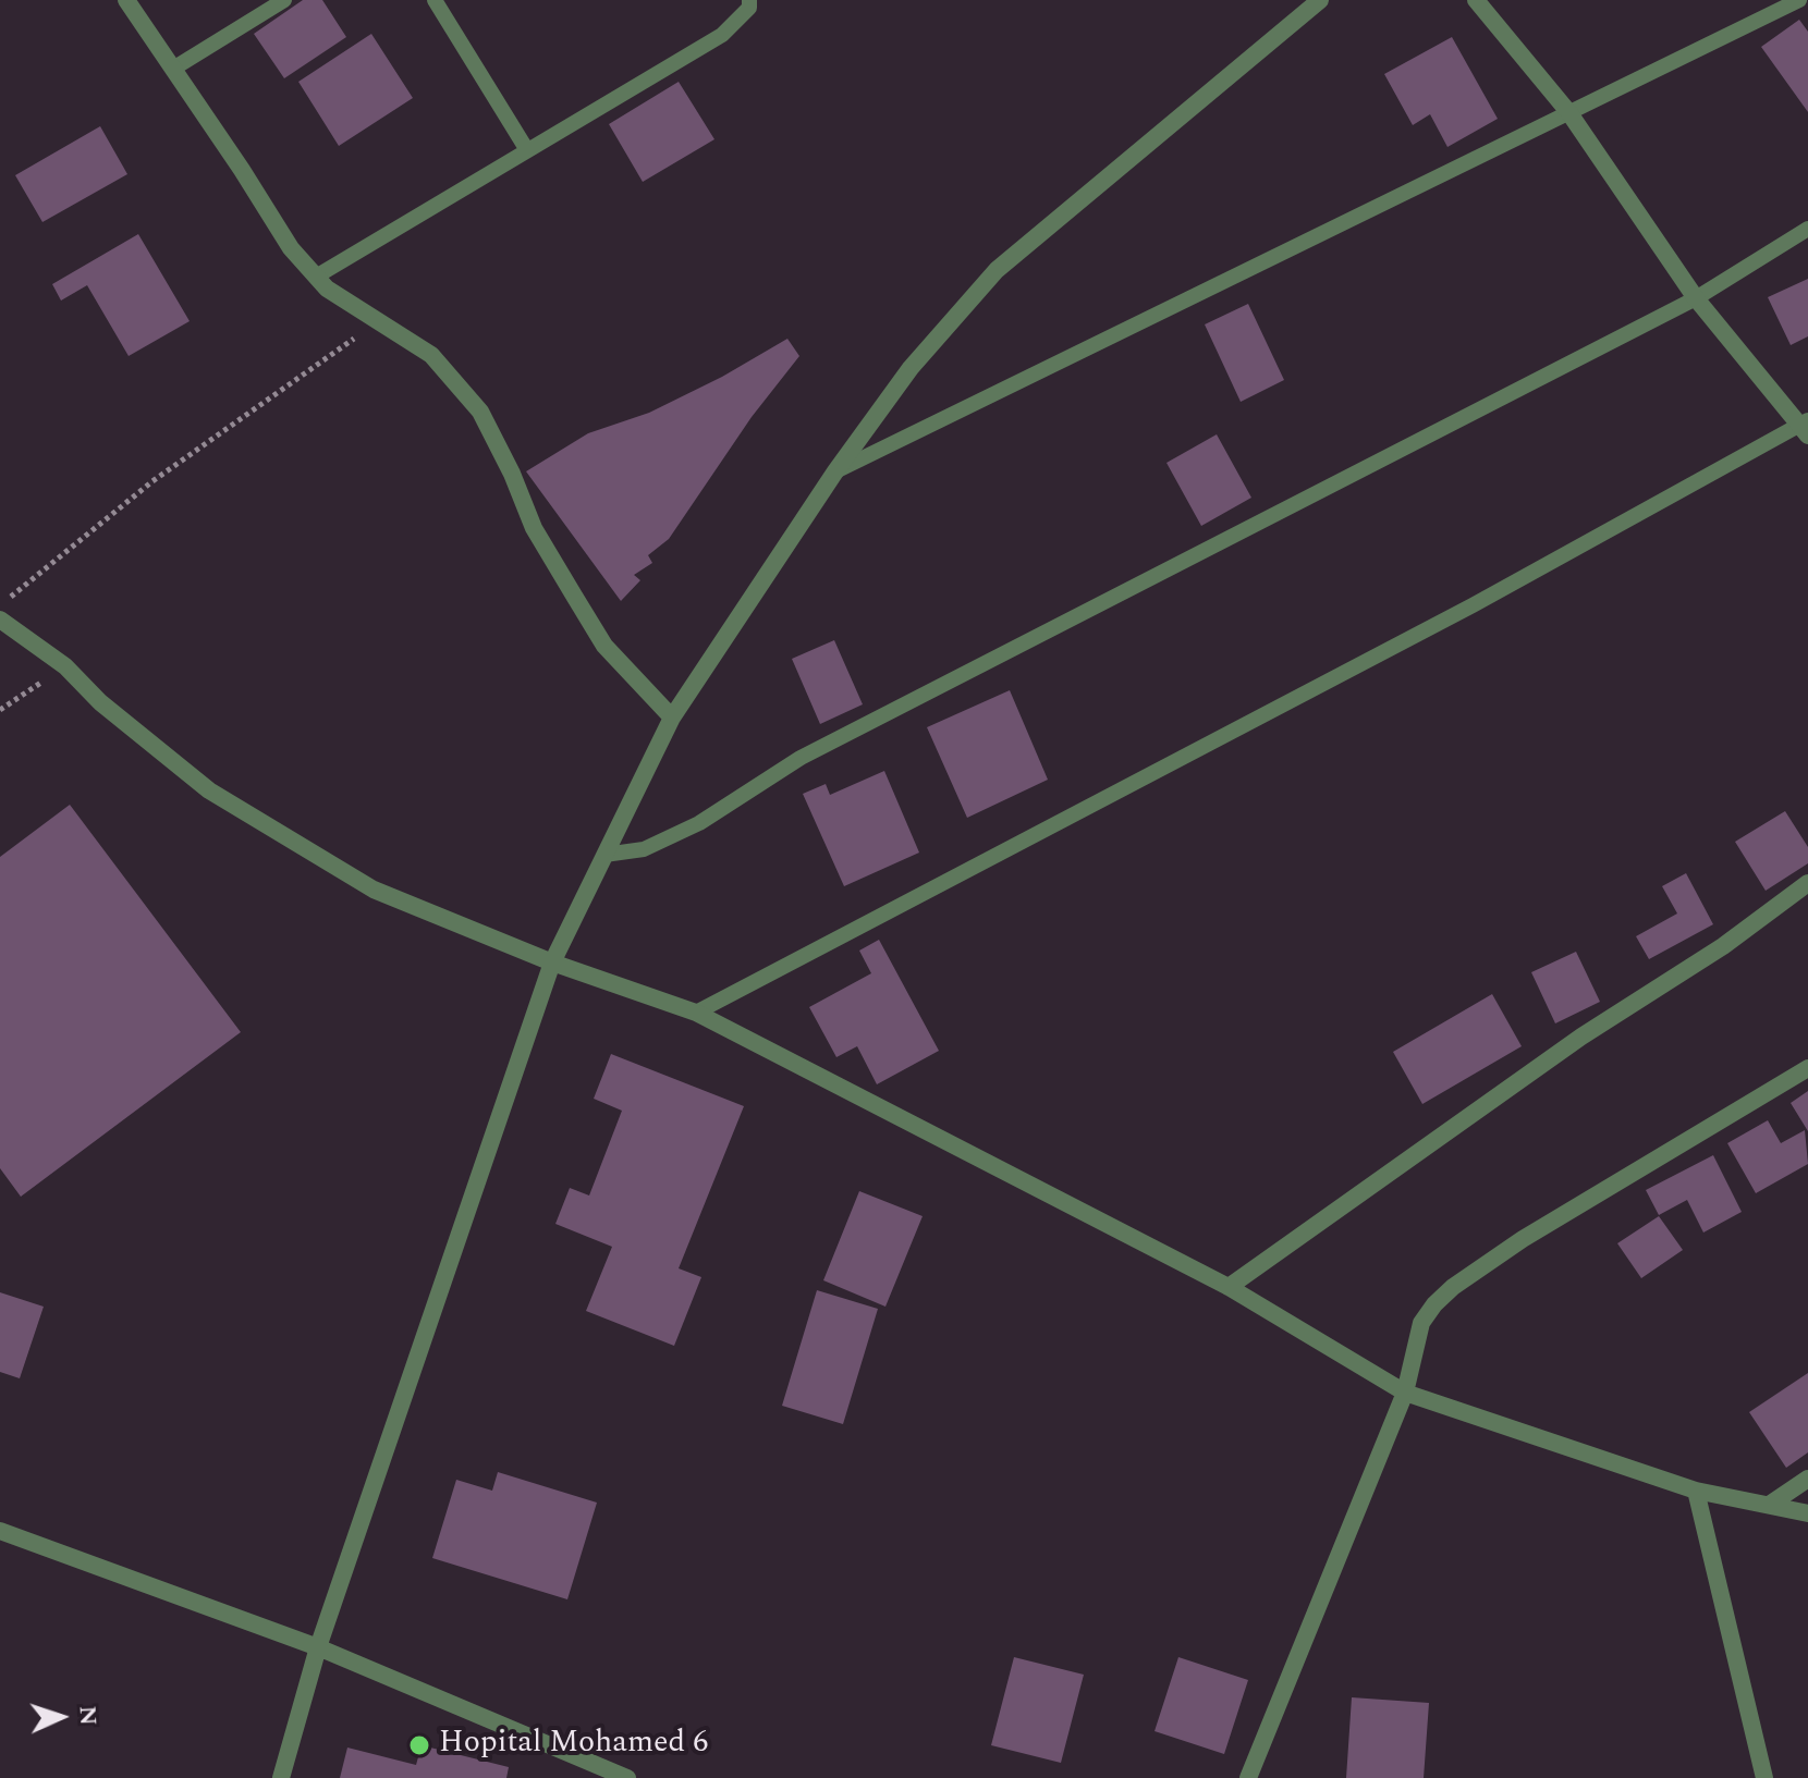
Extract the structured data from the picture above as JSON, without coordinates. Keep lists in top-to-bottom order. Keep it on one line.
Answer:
{"places":["Hopital Mohamed 6"],"north":"right"}
